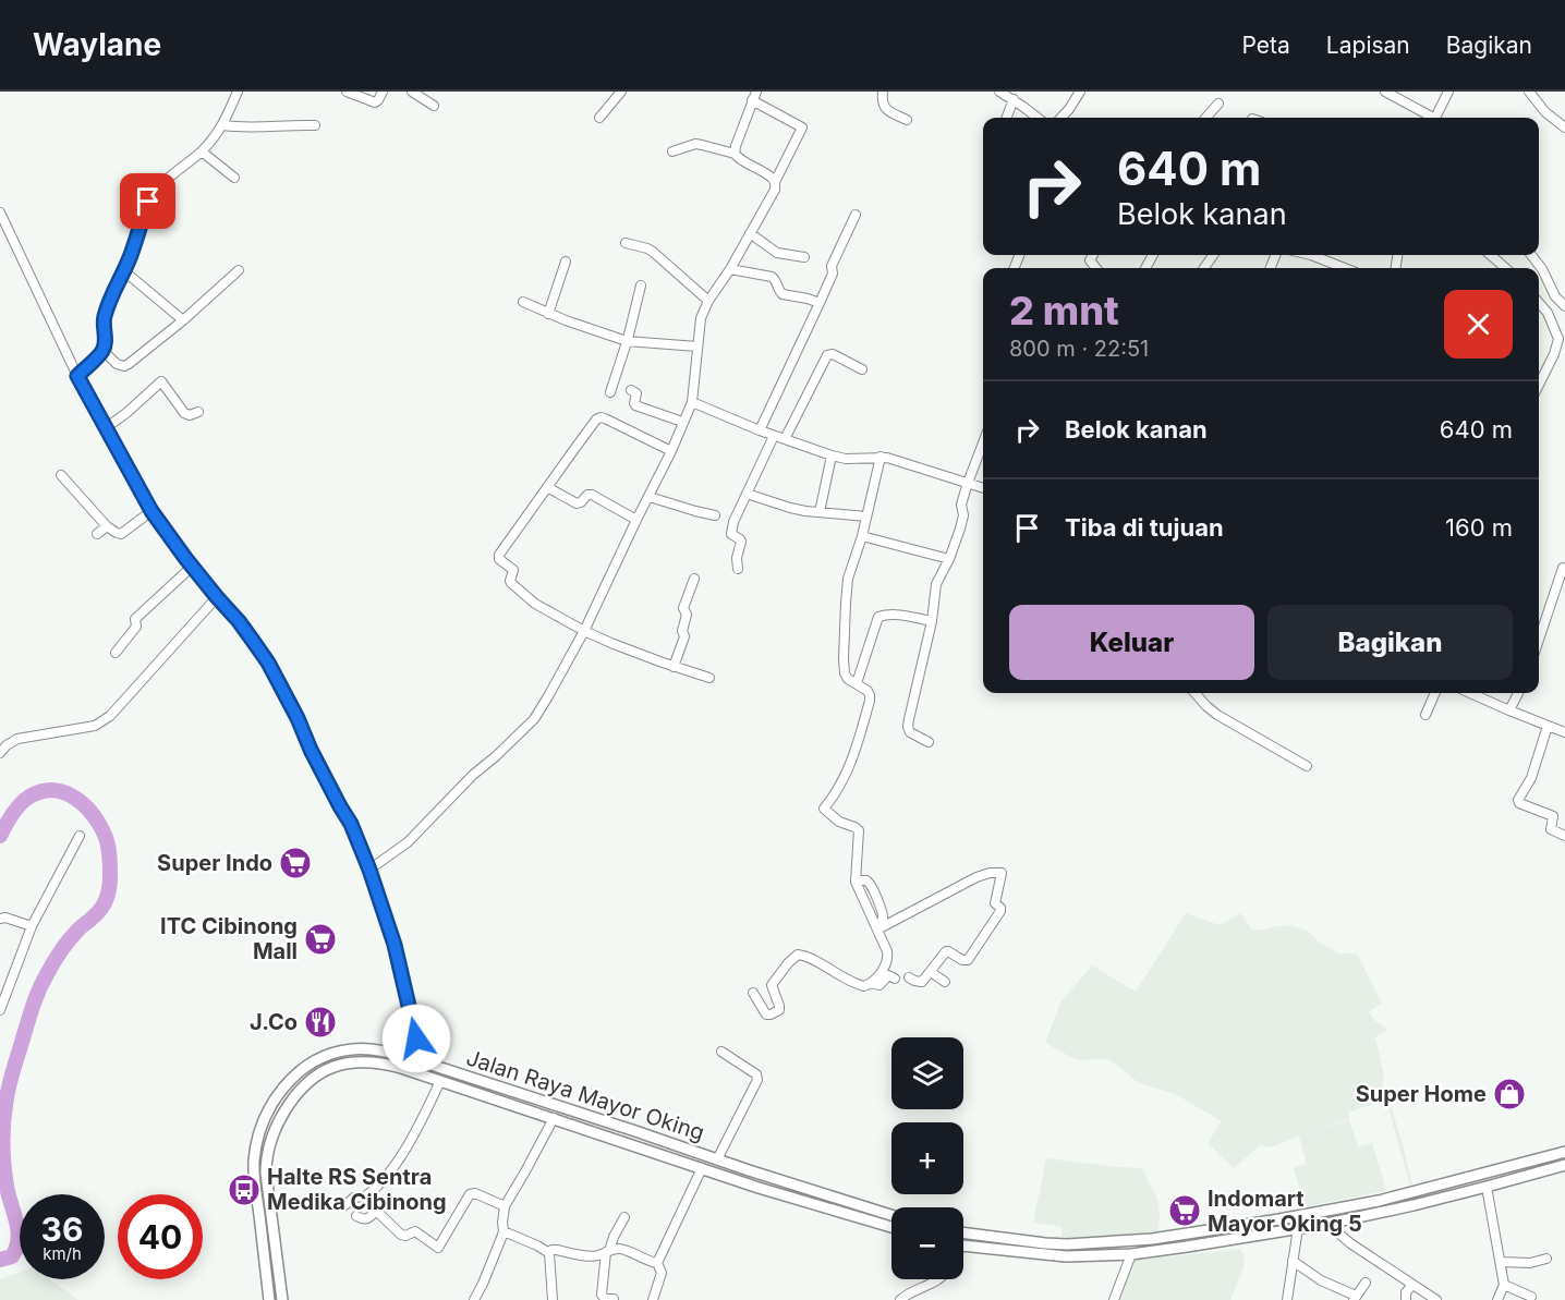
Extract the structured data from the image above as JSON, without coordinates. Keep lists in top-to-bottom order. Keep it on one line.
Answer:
{"streets":{"main road":["Jalan Raya Mayor Oking"]},"places":{"supermarket":["Super Indo","ITC Cibinong Mall","Indomart Mayor Oking 5"],"restaurant":["J.Co"],"shop":["Super Home"],"bus stop":["Halte RS Sentra Medika Cibinong"]},"page":{"header":"Waylane","nav":["Peta","Lapisan","Bagikan"],"turn":["640 m","Belok kanan"],"heading":["2 mnt","800 m · 22:51"],"list":[{"name":"Belok kanan","value":"640 m"},{"name":"Tiba di tujuan","value":"160 m"}],"buttons":["Keluar","Bagikan"],"map_buttons":["+","−"],"speed":"36 km/h","limit":"40"}}
